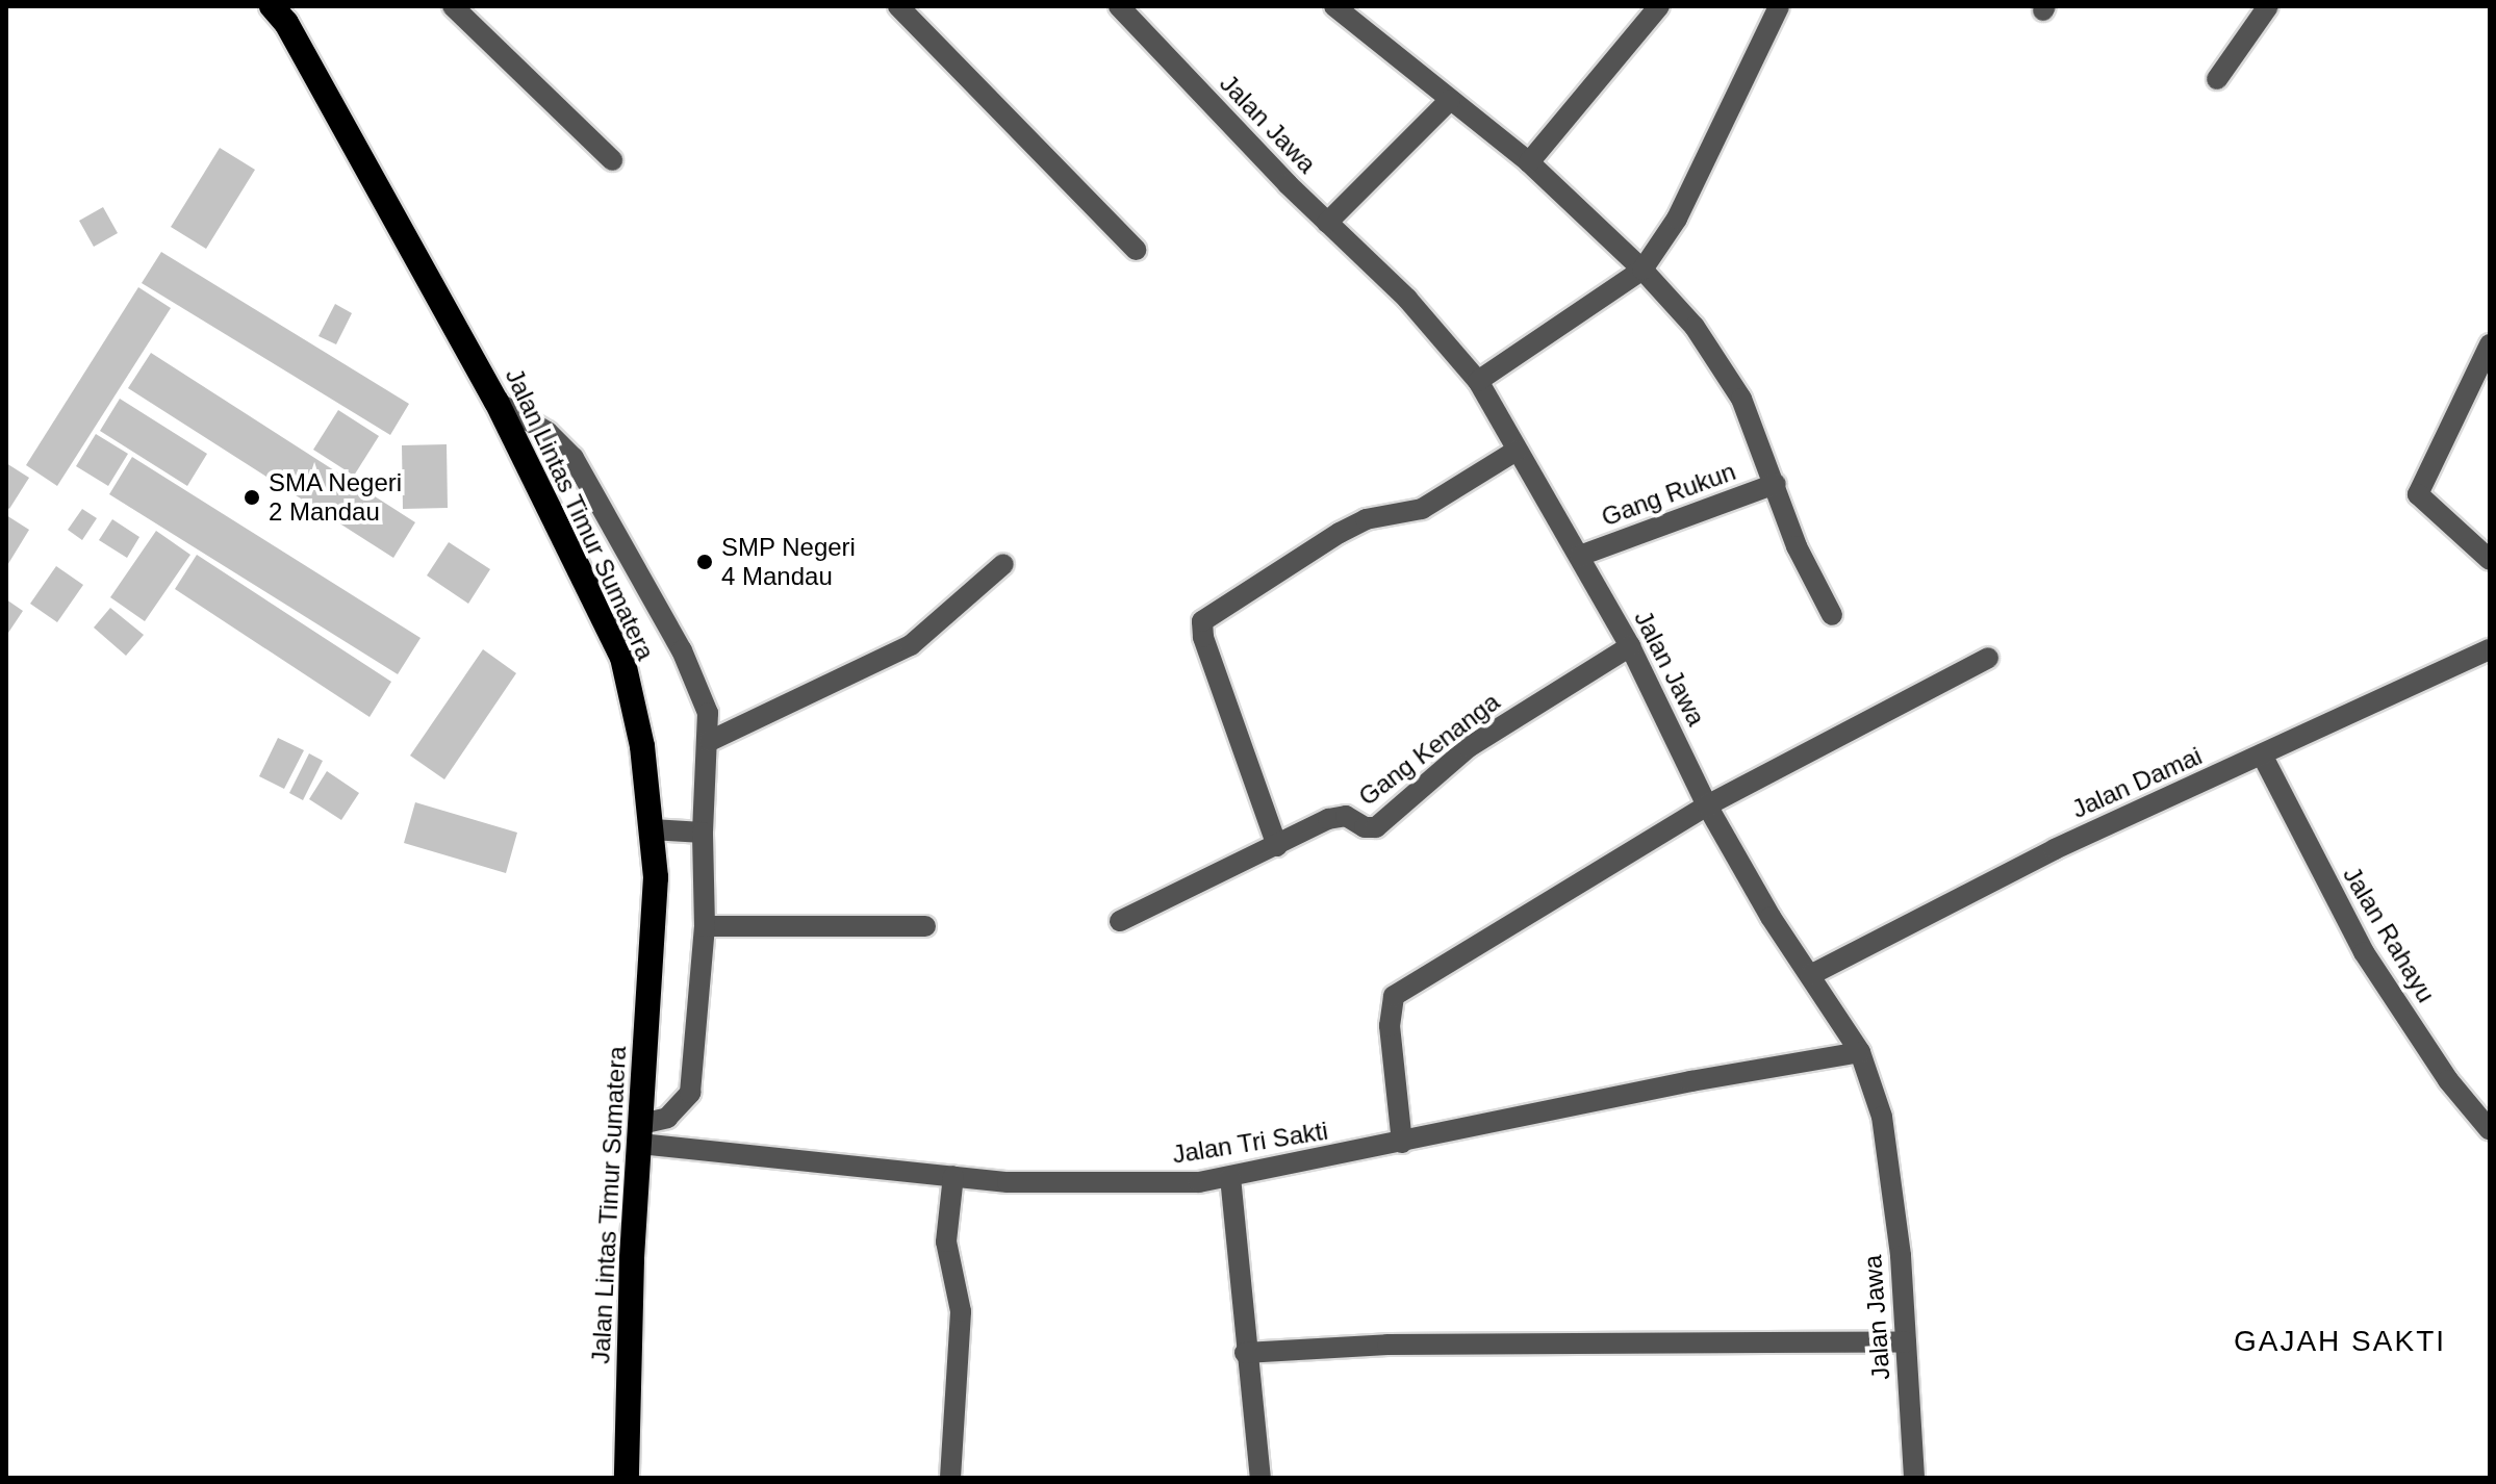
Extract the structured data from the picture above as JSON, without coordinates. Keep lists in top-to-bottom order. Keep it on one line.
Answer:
{"streets":{"highway":["Jalan Lintas Timur Sumatera"],"street":["Jalan Jawa","Gang Rukun","Gang Kenanga","Jalan Damai","Jalan Rahayu","Jalan Tri Sakti"]},"crossings":[["Jalan Jawa","Gang Rukun"],["Jalan Jawa","Gang Kenanga"],["Jalan Jawa","Jalan Damai"],["Jalan Jawa","Jalan Tri Sakti"],["Jalan Lintas Timur Sumatera","Jalan Tri Sakti"],["Jalan Damai","Jalan Rahayu"]],"districts":["GAJAH SAKTI"],"places":["SMA Negeri 2 Mandau","SMP Negeri 4 Mandau"]}
